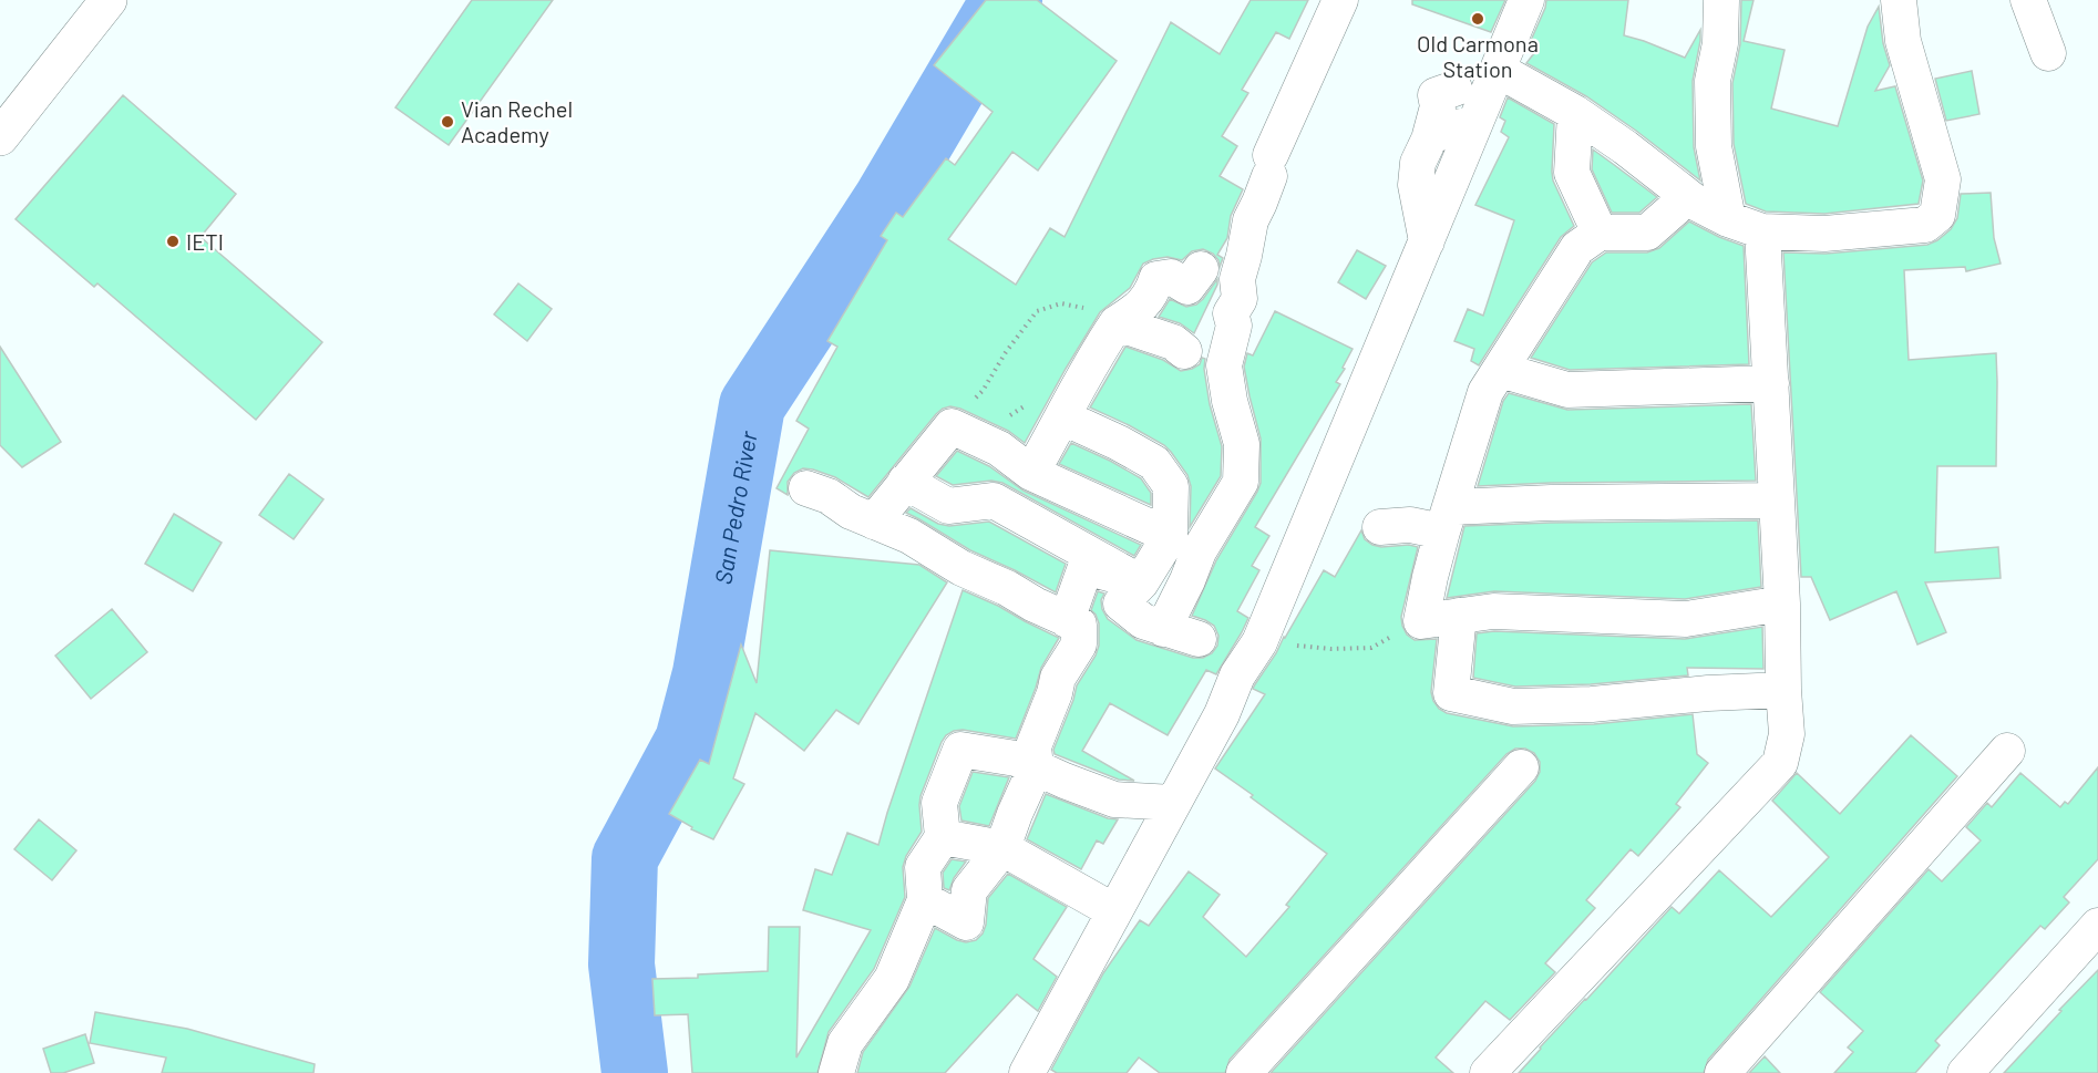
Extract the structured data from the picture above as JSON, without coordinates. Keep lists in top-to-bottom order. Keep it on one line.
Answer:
{"water":["San Pedro River"],"places":["Old Carmona Station","Vian Rechel Academy","IETI"]}
